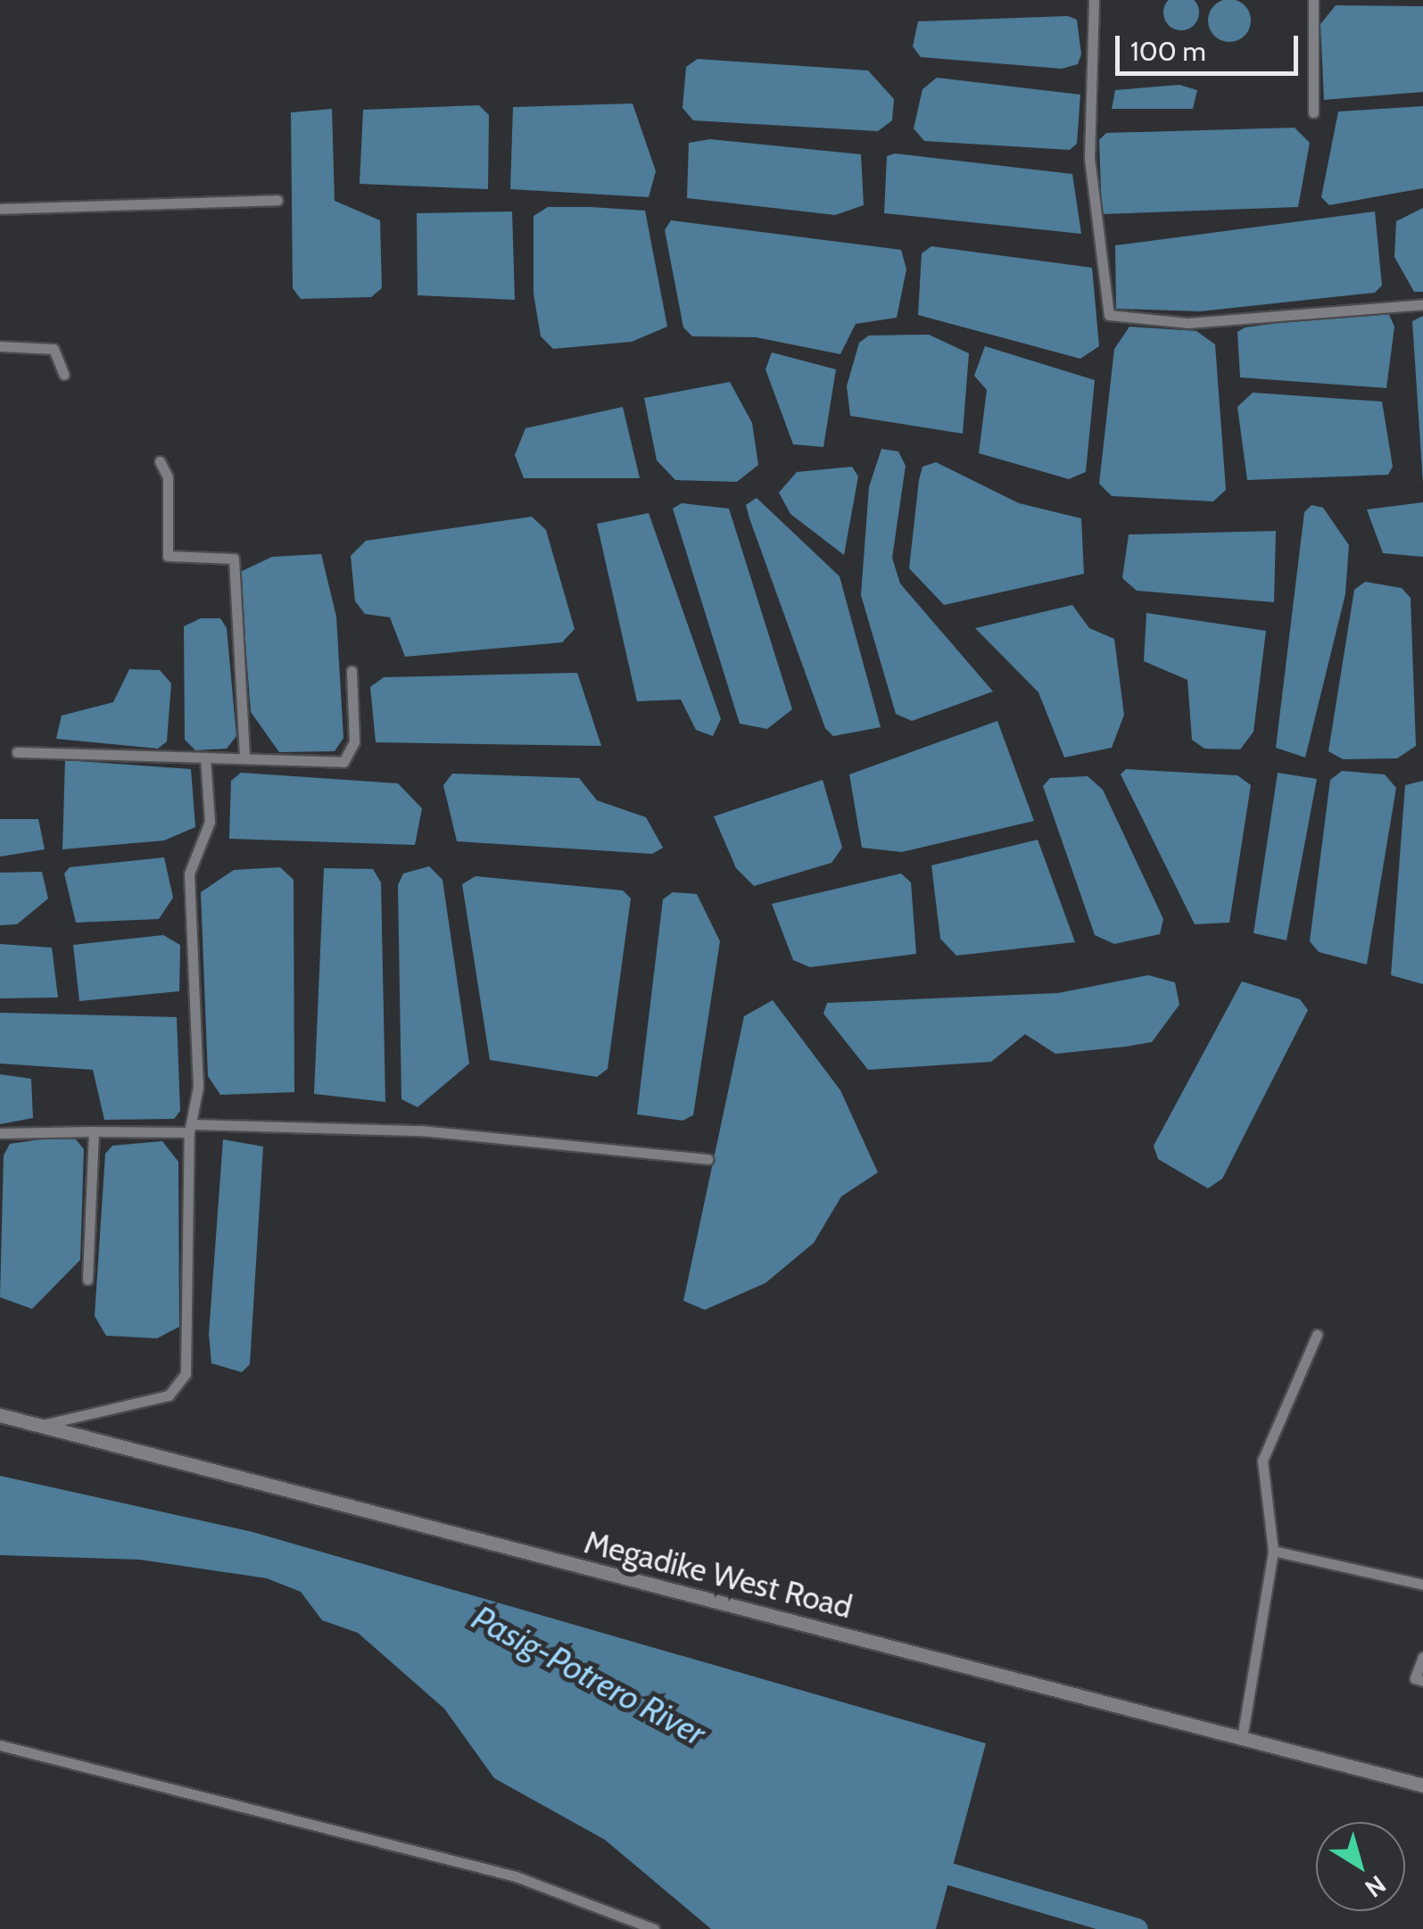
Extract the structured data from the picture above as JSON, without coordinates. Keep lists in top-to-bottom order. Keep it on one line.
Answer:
{"streets":{"street":["Megadike West Road"]},"water":["Pasig-Potrero River"],"scale_bar":"100 m","north":"bottom right"}
